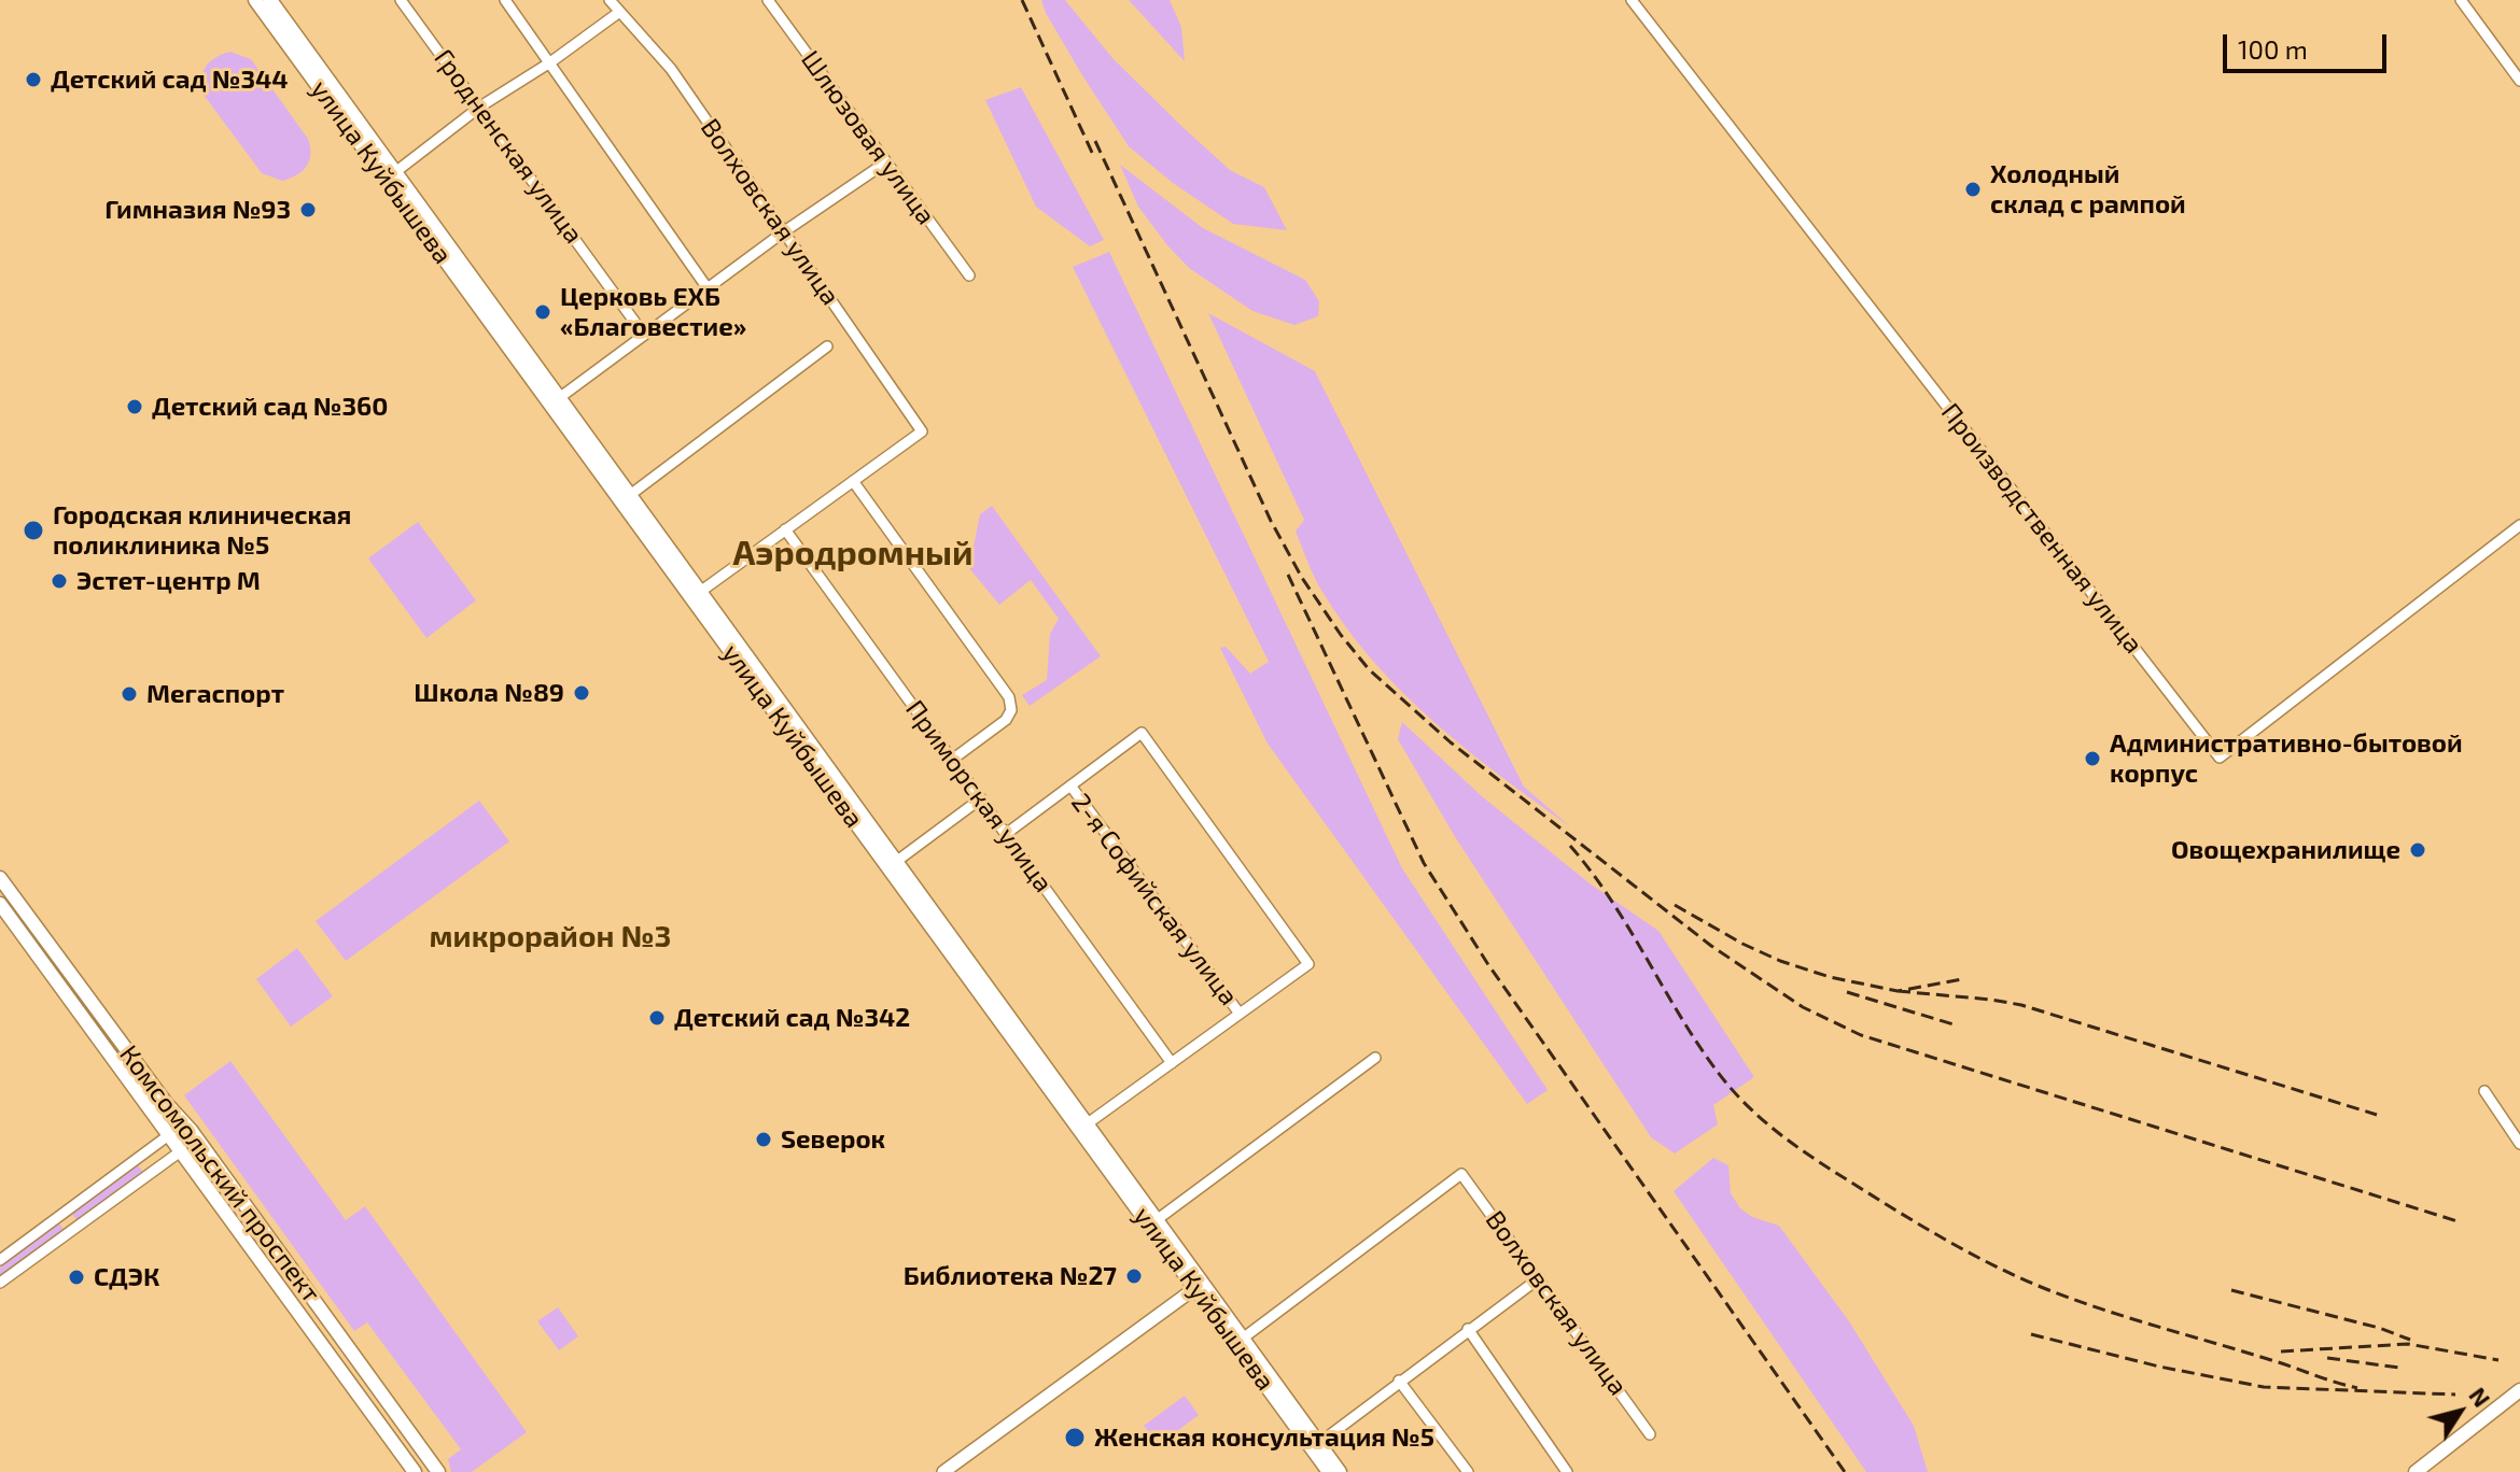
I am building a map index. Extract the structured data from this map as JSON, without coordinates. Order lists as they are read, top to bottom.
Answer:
{
  "streets": {
    "main road": ["улица Куйбышева", "Комсомольский проспект"],
    "street": [
      "Шлюзовая улица",
      "Гродненская улица",
      "Волховская улица",
      "Производственная улица",
      "Приморская улица",
      "2-я Софийская улица"
    ]
  },
  "crossings": [
    ["улица Куйбышева", "Волховская улица"]
  ],
  "districts": ["Аэродромный", "микрорайон №3"],
  "places": [
    "Детский сад №344",
    "Холодный склад с рампой",
    "Гимназия №93",
    "Церковь ЕХБ «Благовестие»",
    "Детский сад №360",
    "Городская клиническая поликлиника №5",
    "Эстет-центр М",
    "Школа №89",
    "Мегаспорт",
    "Административно-бытовой корпус",
    "Овощехранилище",
    "Детский сад №342",
    "Sеверок",
    "Библиотека №27",
    "СДЭК",
    "Женская консультация №5"
  ],
  "scale_bar": "100 m",
  "north": "top right"
}
